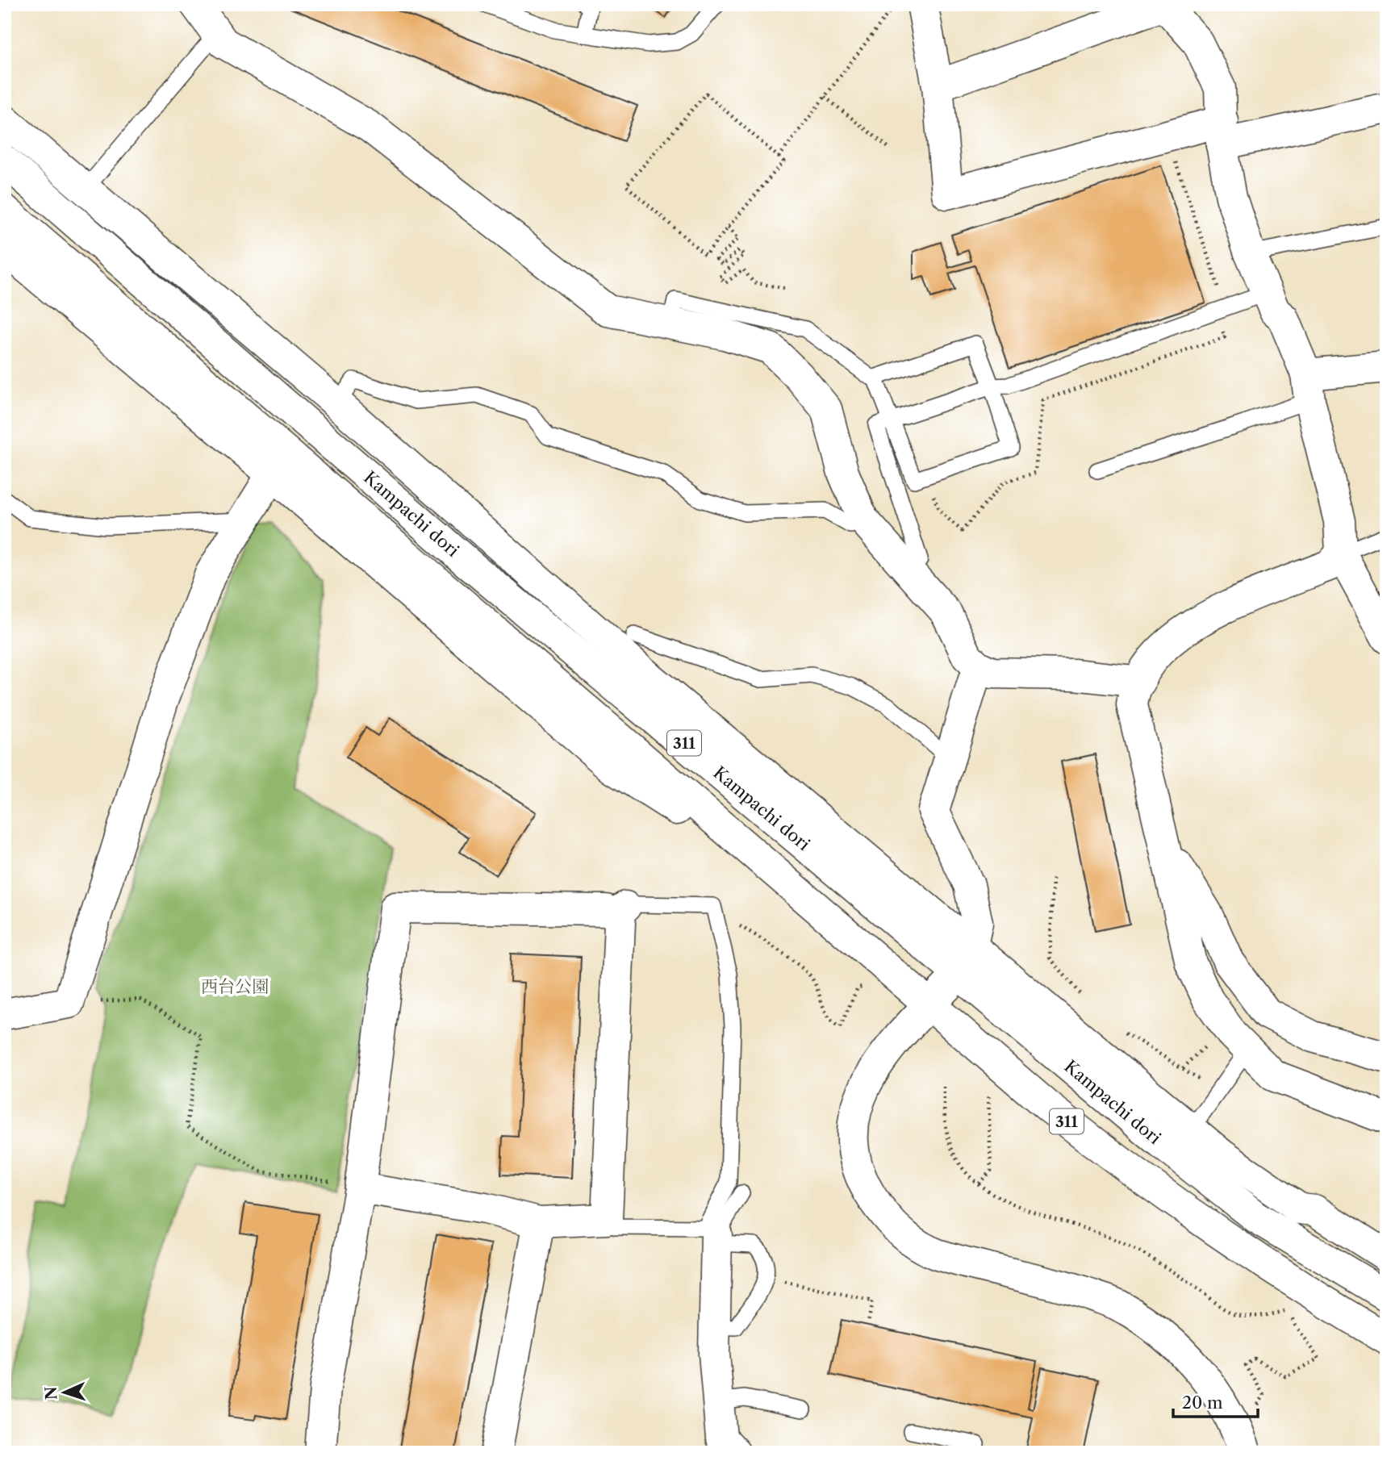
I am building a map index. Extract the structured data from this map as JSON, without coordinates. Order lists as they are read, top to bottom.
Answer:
{
  "streets": {
    "street": ["Kampachi dori", "311"]
  },
  "parks": ["西台公園"],
  "scale_bar": "20 m",
  "north": "left"
}
